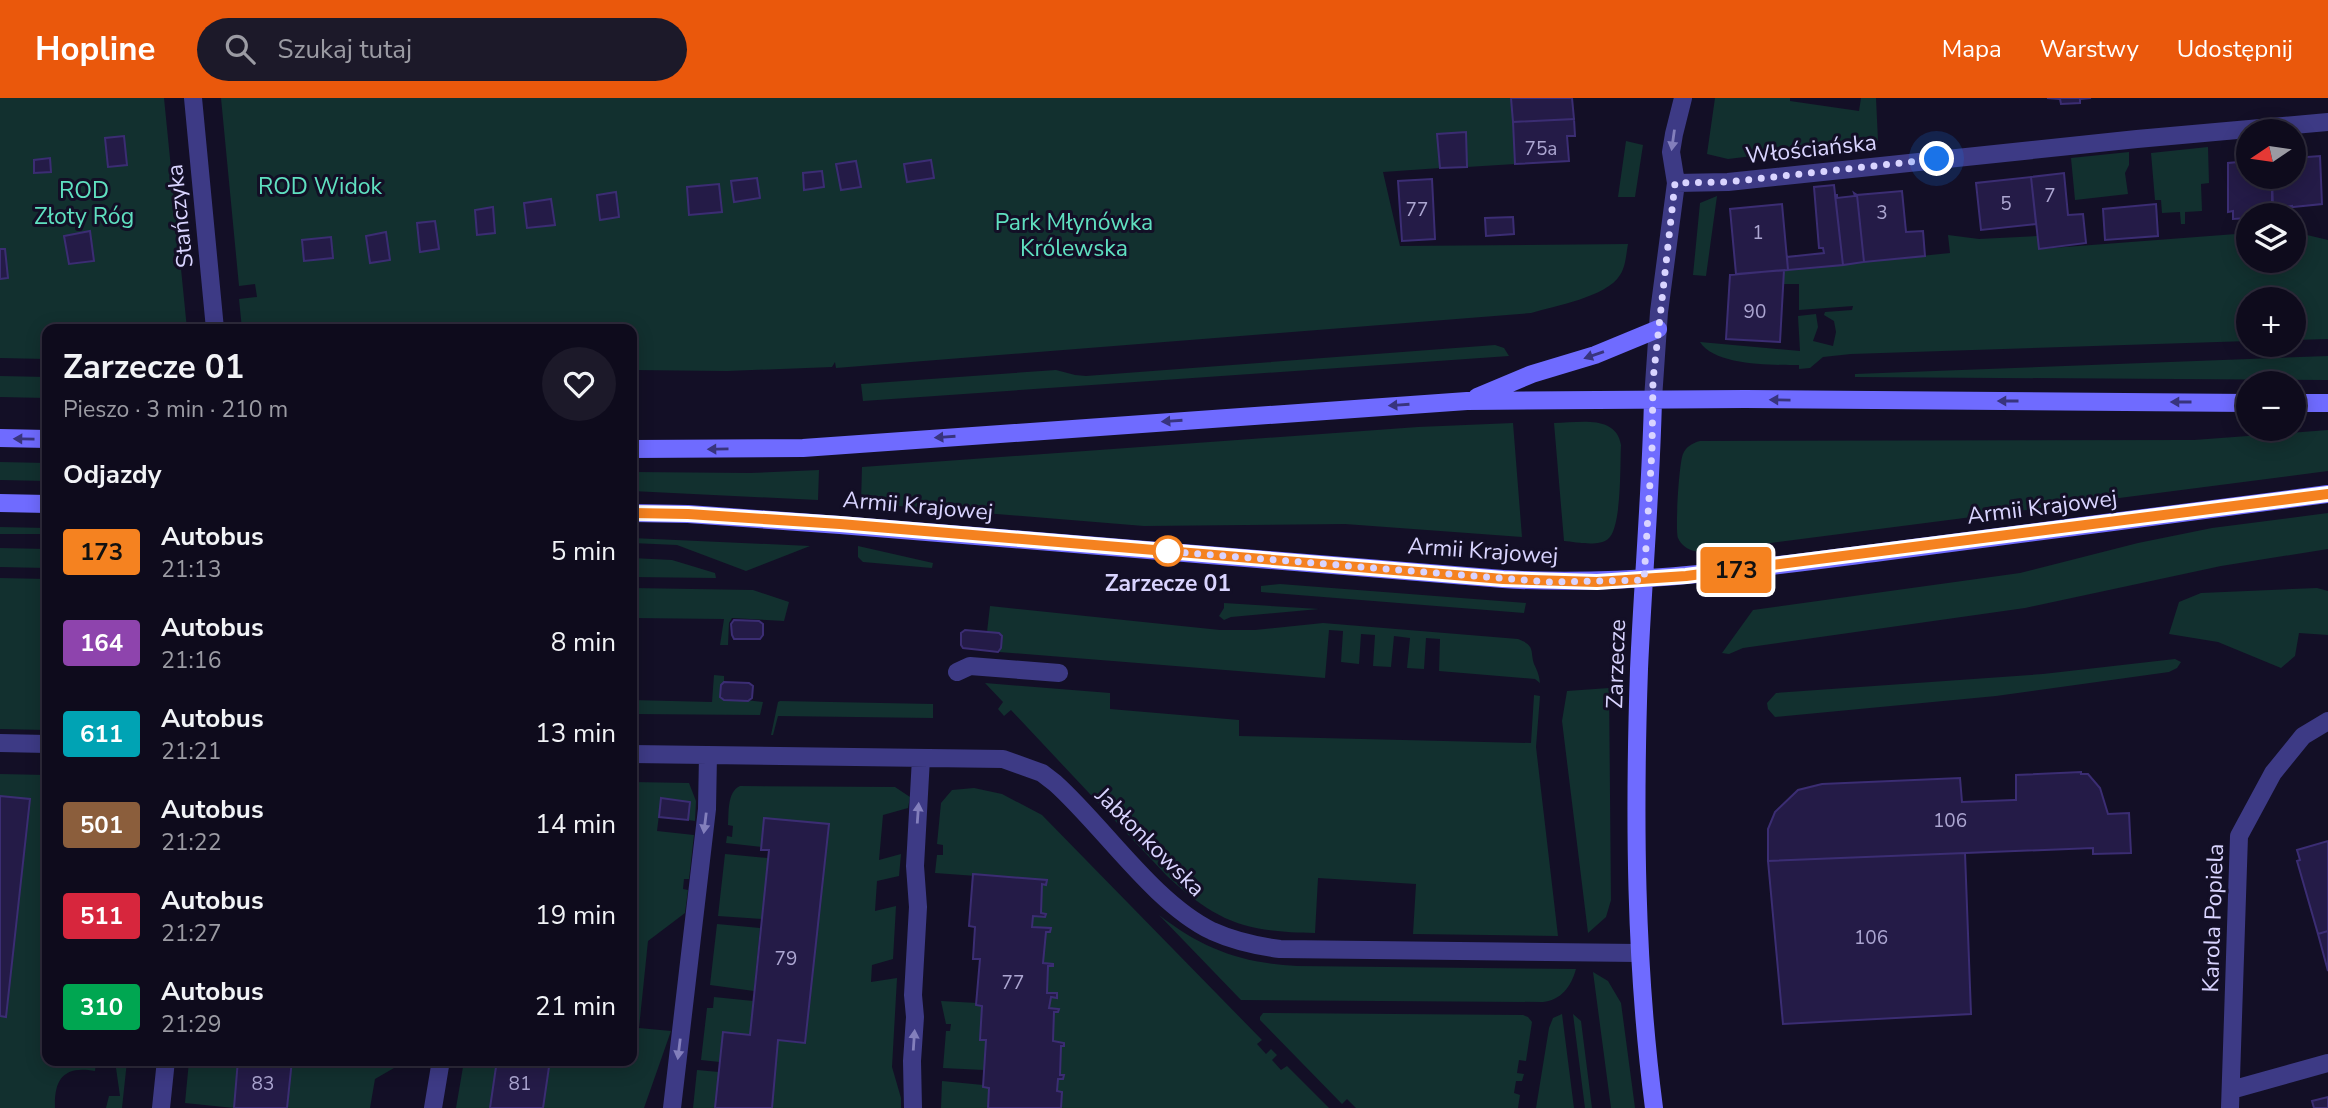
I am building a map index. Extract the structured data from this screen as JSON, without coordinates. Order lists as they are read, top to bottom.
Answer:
{
  "streets": {
    "main road": ["Armii Krajowej", "Zarzecze"],
    "street": [
      "Włościańska",
      "Stańczyka",
      "Jabłonkowska",
      "Karola Popiela"
    ]
  },
  "crossings": [
    ["Włościańska", "Zarzecze"],
    ["Armii Krajowej", "Zarzecze"],
    ["Zarzecze", "Jabłonkowska"]
  ],
  "parks": ["ROD Widok", "ROD Złoty Róg", "Park Młynówka Królewska"],
  "places": ["Zarzecze 01"],
  "lines": ["bus line 173"],
  "house_numbers": [
    "75a",
    "7",
    "5",
    "77",
    "3",
    "1",
    "90",
    "106",
    "106",
    "79",
    "77",
    "83",
    "81"
  ],
  "north": "left",
  "page": {
    "header": "Hopline",
    "search": "Szukaj tutaj",
    "nav": ["Mapa", "Warstwy", "Udostępnij"],
    "on_map": "173",
    "map_buttons": ["+", "−"],
    "heading": [
      ["Zarzecze 01", "Pieszo · 3 min · 210 m"],
      "Odjazdy"
    ],
    "list": [
      {
        "mark": "173",
        "name": "Autobus",
        "note": "21:13",
        "value": "5 min"
      },
      {
        "mark": "164",
        "name": "Autobus",
        "note": "21:16",
        "value": "8 min"
      },
      {
        "mark": "611",
        "name": "Autobus",
        "note": "21:21",
        "value": "13 min"
      },
      {
        "mark": "501",
        "name": "Autobus",
        "note": "21:22",
        "value": "14 min"
      },
      {
        "mark": "511",
        "name": "Autobus",
        "note": "21:27",
        "value": "19 min"
      },
      {
        "mark": "310",
        "name": "Autobus",
        "note": "21:29",
        "value": "21 min"
      }
    ]
  }
}
